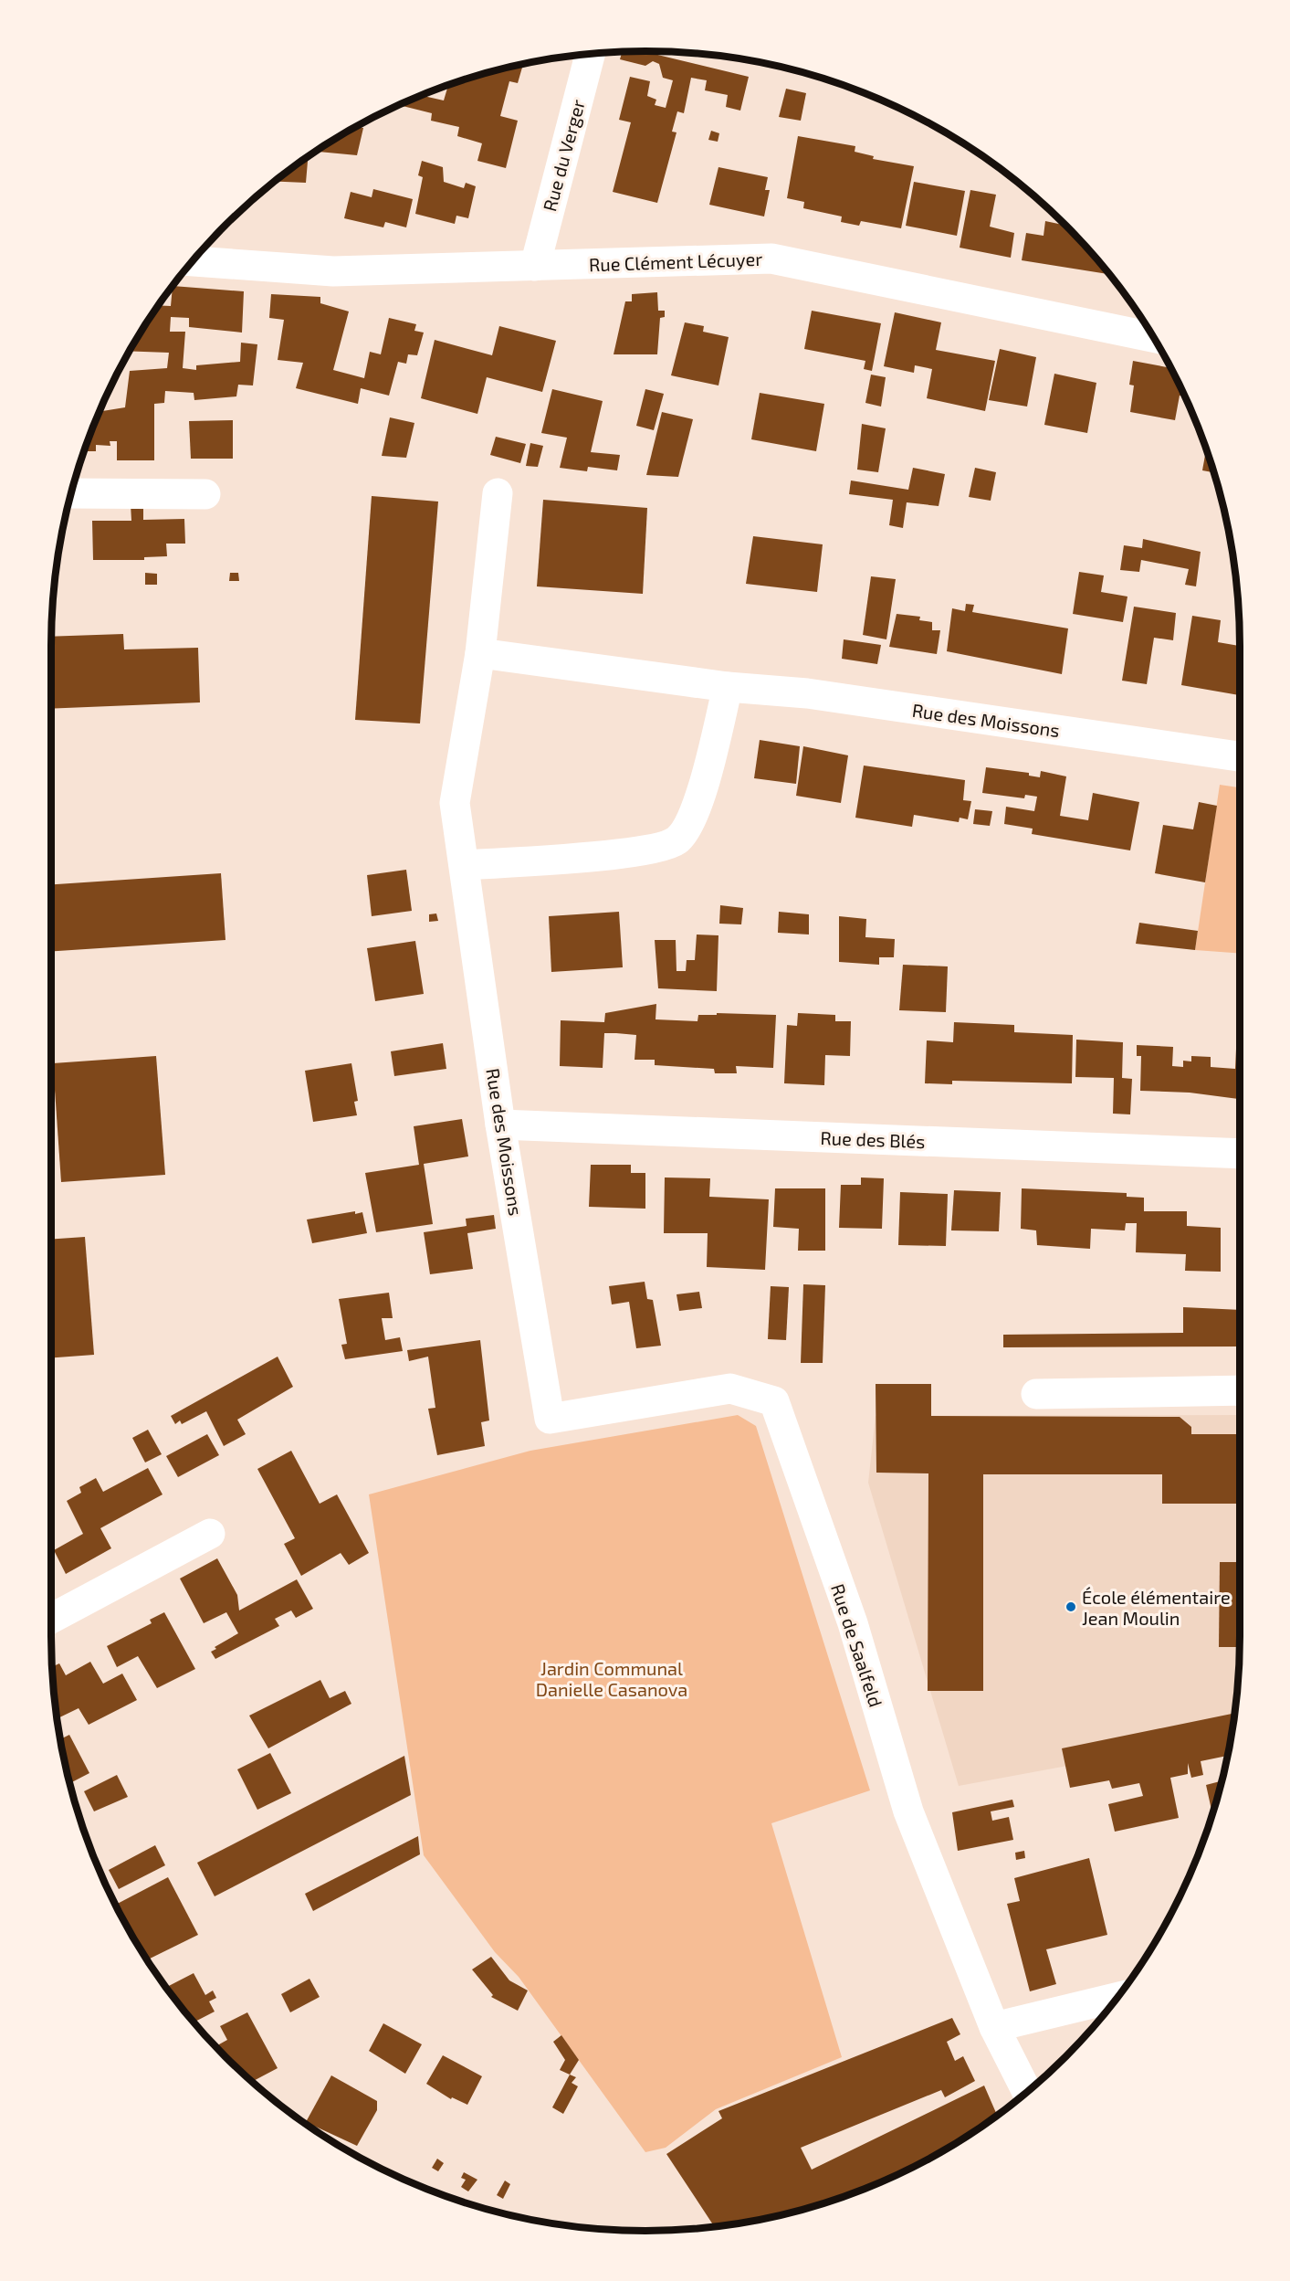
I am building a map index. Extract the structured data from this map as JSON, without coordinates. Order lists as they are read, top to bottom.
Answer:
{
  "streets": {
    "street": [
      "Rue du Verger",
      "Rue Clément Lécuyer",
      "Rue des Moissons",
      "Rue des Blés",
      "Rue de Saalfeld"
    ]
  },
  "crossings": [
    ["Rue du Verger", "Rue Clément Lécuyer"],
    ["Rue des Moissons", "Rue des Blés"],
    ["Rue des Moissons", "Rue de Saalfeld"]
  ],
  "parks": ["Jardin Communal Danielle Casanova"],
  "places": ["École élémentaire Jean Moulin"]
}
